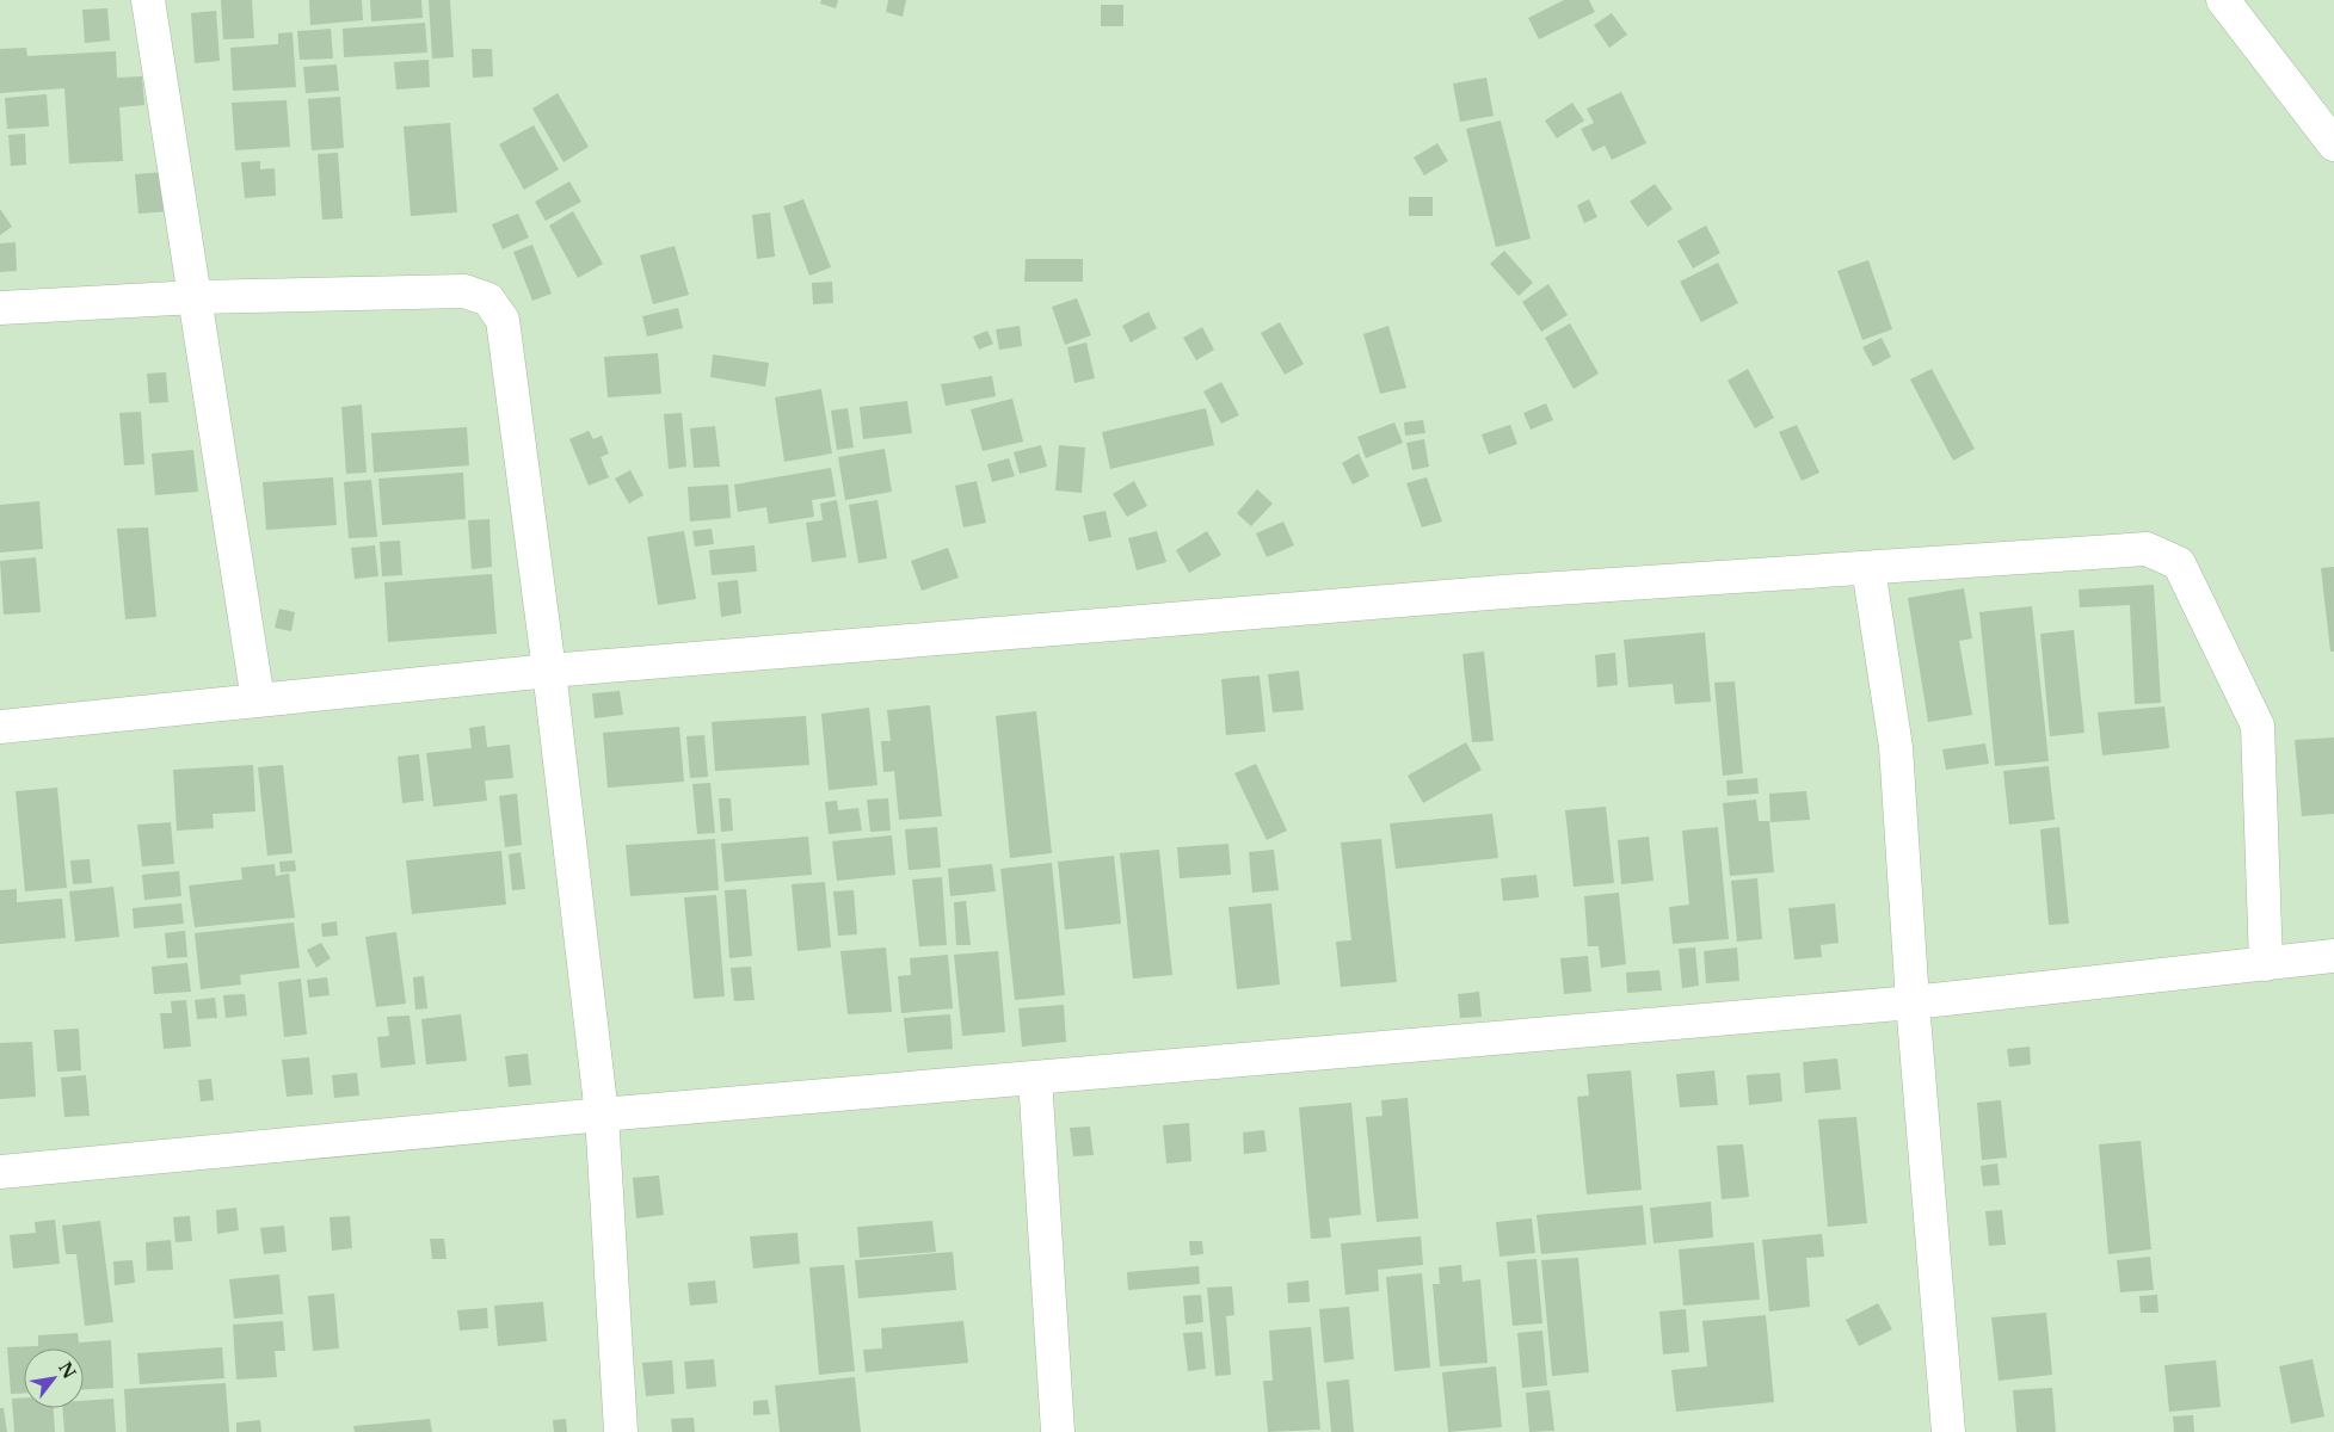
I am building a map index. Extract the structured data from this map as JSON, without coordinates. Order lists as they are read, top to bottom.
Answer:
{
  "north": "top right"
}
